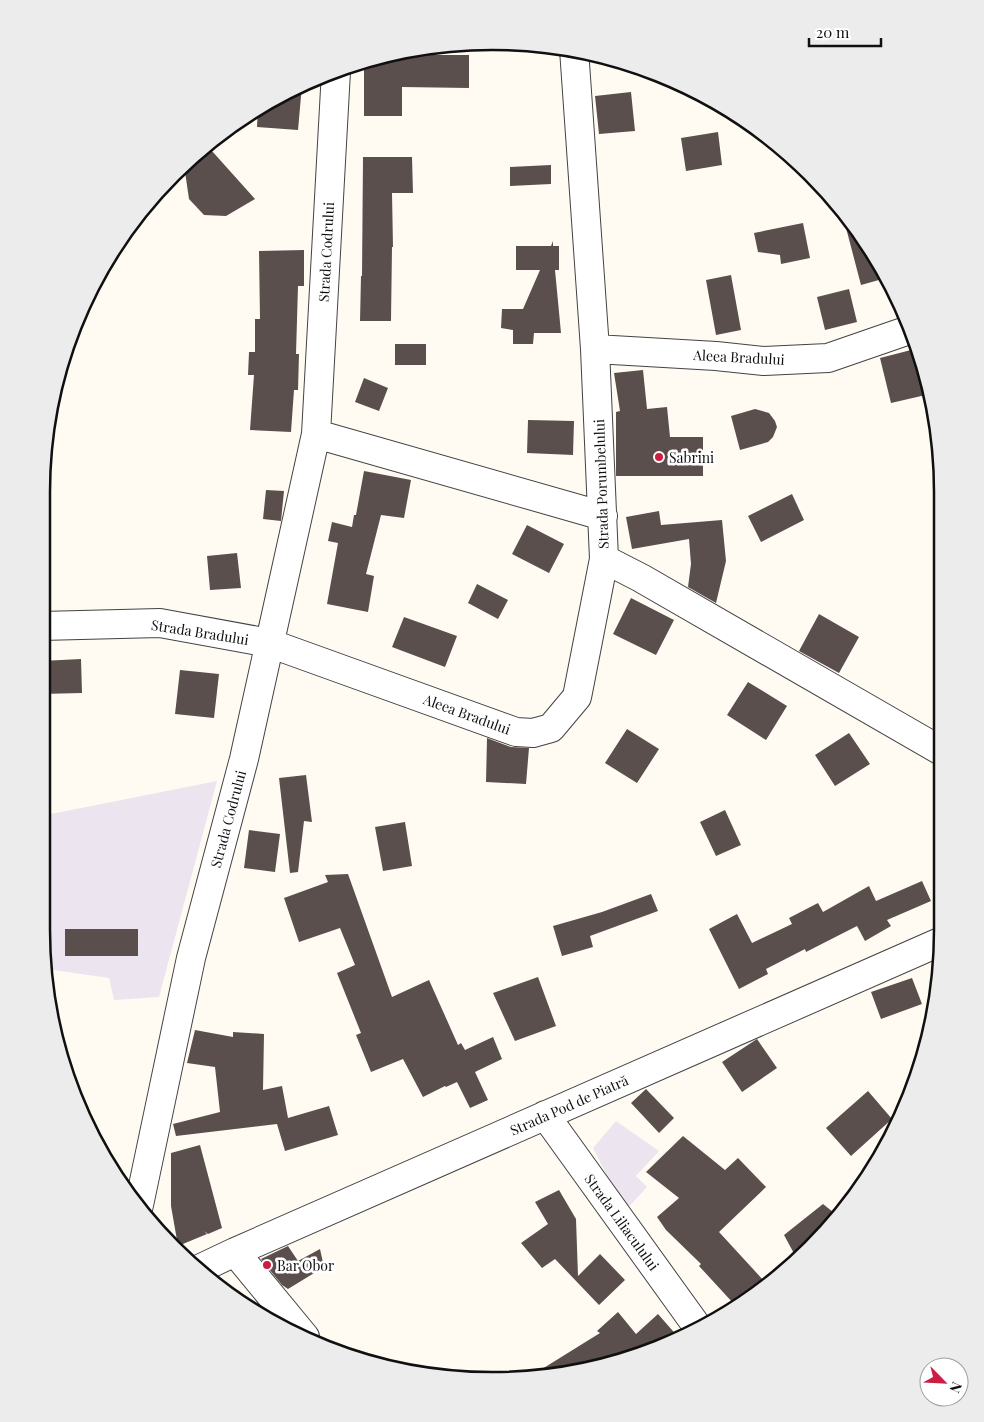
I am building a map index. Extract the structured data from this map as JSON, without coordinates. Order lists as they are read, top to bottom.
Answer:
{
  "streets": {
    "street": [
      "Strada Codrului",
      "Aleea Bradului",
      "Strada Porumbelului",
      "Strada Bradului",
      "Strada Pod de Piatră",
      "Strada Liliaculului"
    ]
  },
  "crossings": [
    ["Strada Codrului", "Aleea Bradului"],
    ["Strada Codrului", "Strada Bradului"],
    ["Aleea Bradului", "Strada Porumbelului"],
    ["Aleea Bradului", "Strada Bradului"],
    ["Strada Pod de Piatră", "Strada Liliaculului"]
  ],
  "places": ["Sabrini", "Bar Obor"],
  "scale_bar": "20 m",
  "north": "bottom right"
}
